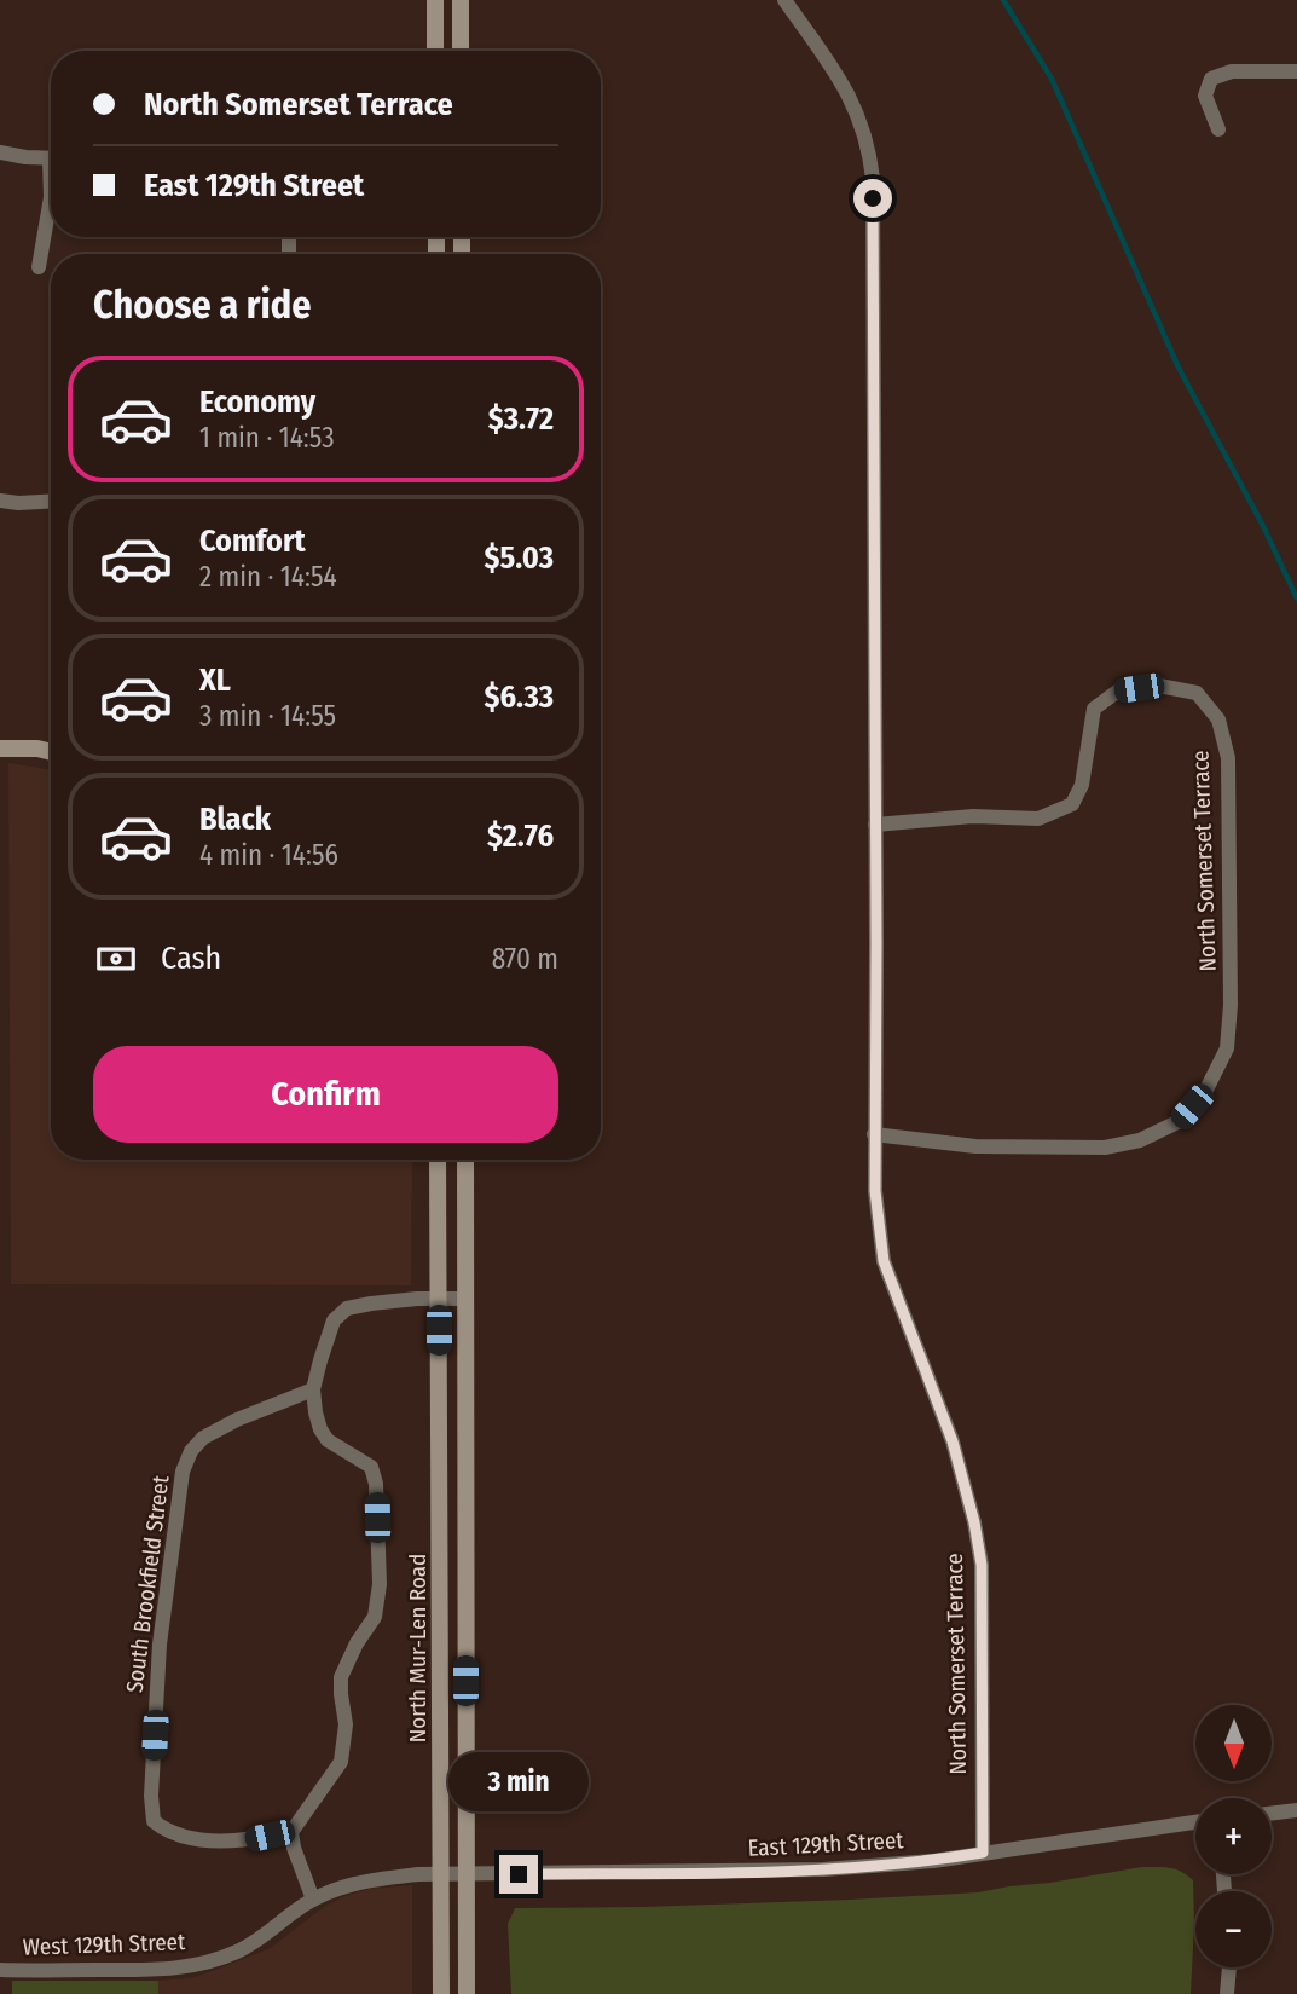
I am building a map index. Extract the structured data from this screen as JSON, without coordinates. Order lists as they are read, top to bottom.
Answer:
{
  "streets": {
    "main road": ["North Mur-Len Road"],
    "street": [
      "North Somerset Terrace",
      "South Brookfield Street",
      "East 129th Street",
      "West 129th Street"
    ]
  },
  "crossings": [
    ["North Somerset Terrace", "East 129th Street"],
    ["North Mur-Len Road", "East 129th Street"],
    ["North Mur-Len Road", "West 129th Street"],
    ["East 129th Street", "West 129th Street"]
  ],
  "north": "bottom",
  "page": {
    "banner": ["North Somerset Terrace", "East 129th Street"],
    "heading": "Choose a ride",
    "list": [
      {
        "name": "Economy",
        "note": "1 min · 14:53",
        "value": "$3.72"
      },
      {
        "name": "Comfort",
        "note": "2 min · 14:54",
        "value": "$5.03"
      },
      {
        "name": "XL",
        "note": "3 min · 14:55",
        "value": "$6.33"
      },
      {
        "name": "Black",
        "note": "4 min · 14:56",
        "value": "$2.76"
      }
    ],
    "pay": ["Cash", "870 m"],
    "buttons": "Confirm",
    "map_buttons": ["+", "−"],
    "bubble": "3 min"
  }
}
